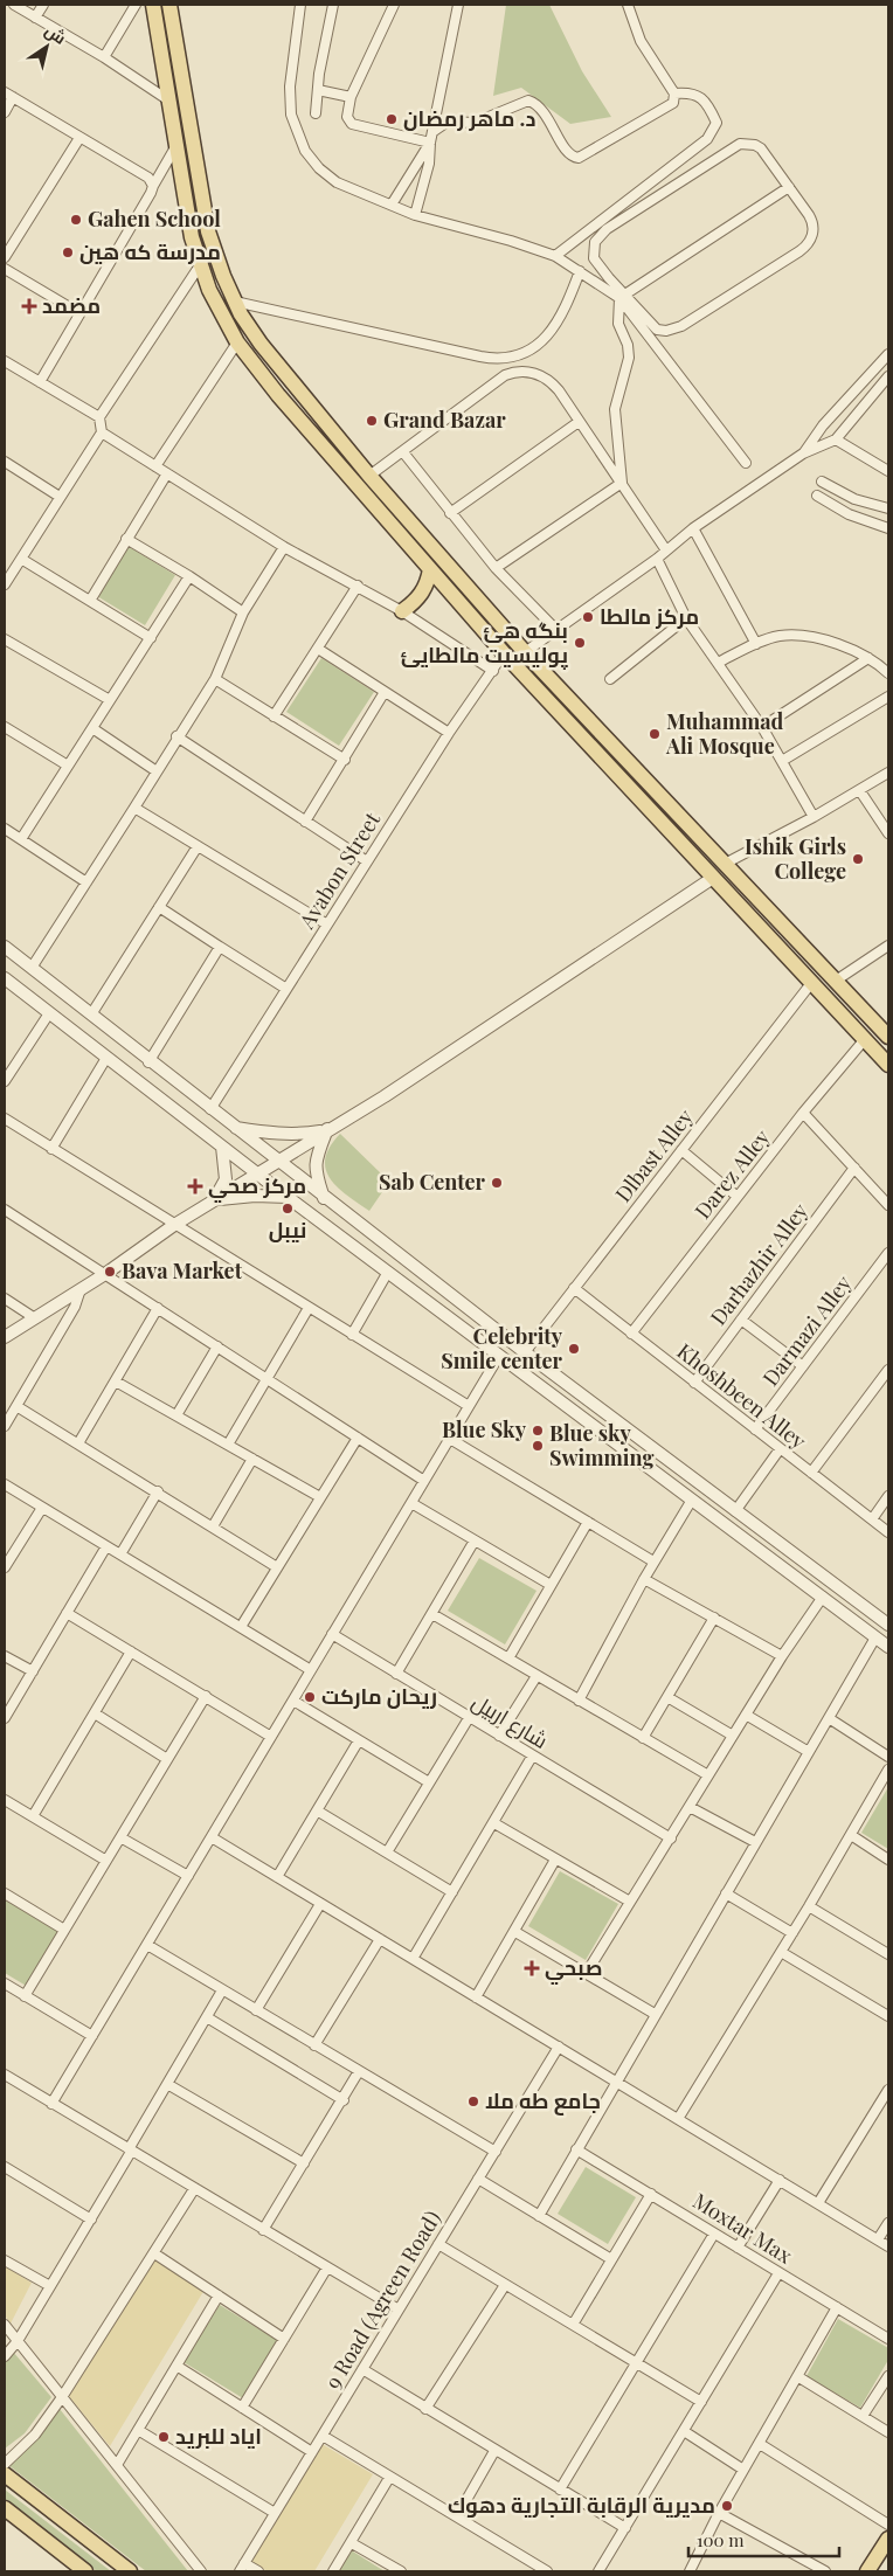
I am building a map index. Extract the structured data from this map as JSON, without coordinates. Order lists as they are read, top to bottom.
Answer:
{
  "streets": {
    "street": [
      "Avabon Street",
      "Dlbast Alley",
      "Darez Alley",
      "Darhazhir Alley",
      "Darmazi Alley",
      "Khoshbeen Alley",
      "شارع اربيل",
      "Moxtar Max",
      "9 Road (Agreen Road)"
    ]
  },
  "crossings": [
    ["Dlbast Alley", "Khoshbeen Alley"],
    ["Darez Alley", "Khoshbeen Alley"],
    ["Darhazhir Alley", "Khoshbeen Alley"],
    ["Darmazi Alley", "Khoshbeen Alley"]
  ],
  "places": {
    "other": [
      "د. ماهر رمضان",
      "Gahen School",
      "مدرسة كه هين",
      "Grand Bazar",
      "مركز مالطا",
      "بنگه هئ پوليسيت مالطايئ",
      "Muhammad Ali Mosque",
      "Ishik Girls College",
      "Sab Center",
      "نيبل",
      "Bava Market",
      "Celebrity Smile center",
      "Blue Sky",
      "Blue sky Swimming",
      "ريحان ماركت",
      "جامع طه ملا",
      "اياد للبريد",
      "مديرية الرقابة التجارية دهوك"
    ],
    "health": ["مضمد", "مركز صحي", "صبحي"]
  },
  "scale_bar": "100 m",
  "north": "top right"
}
